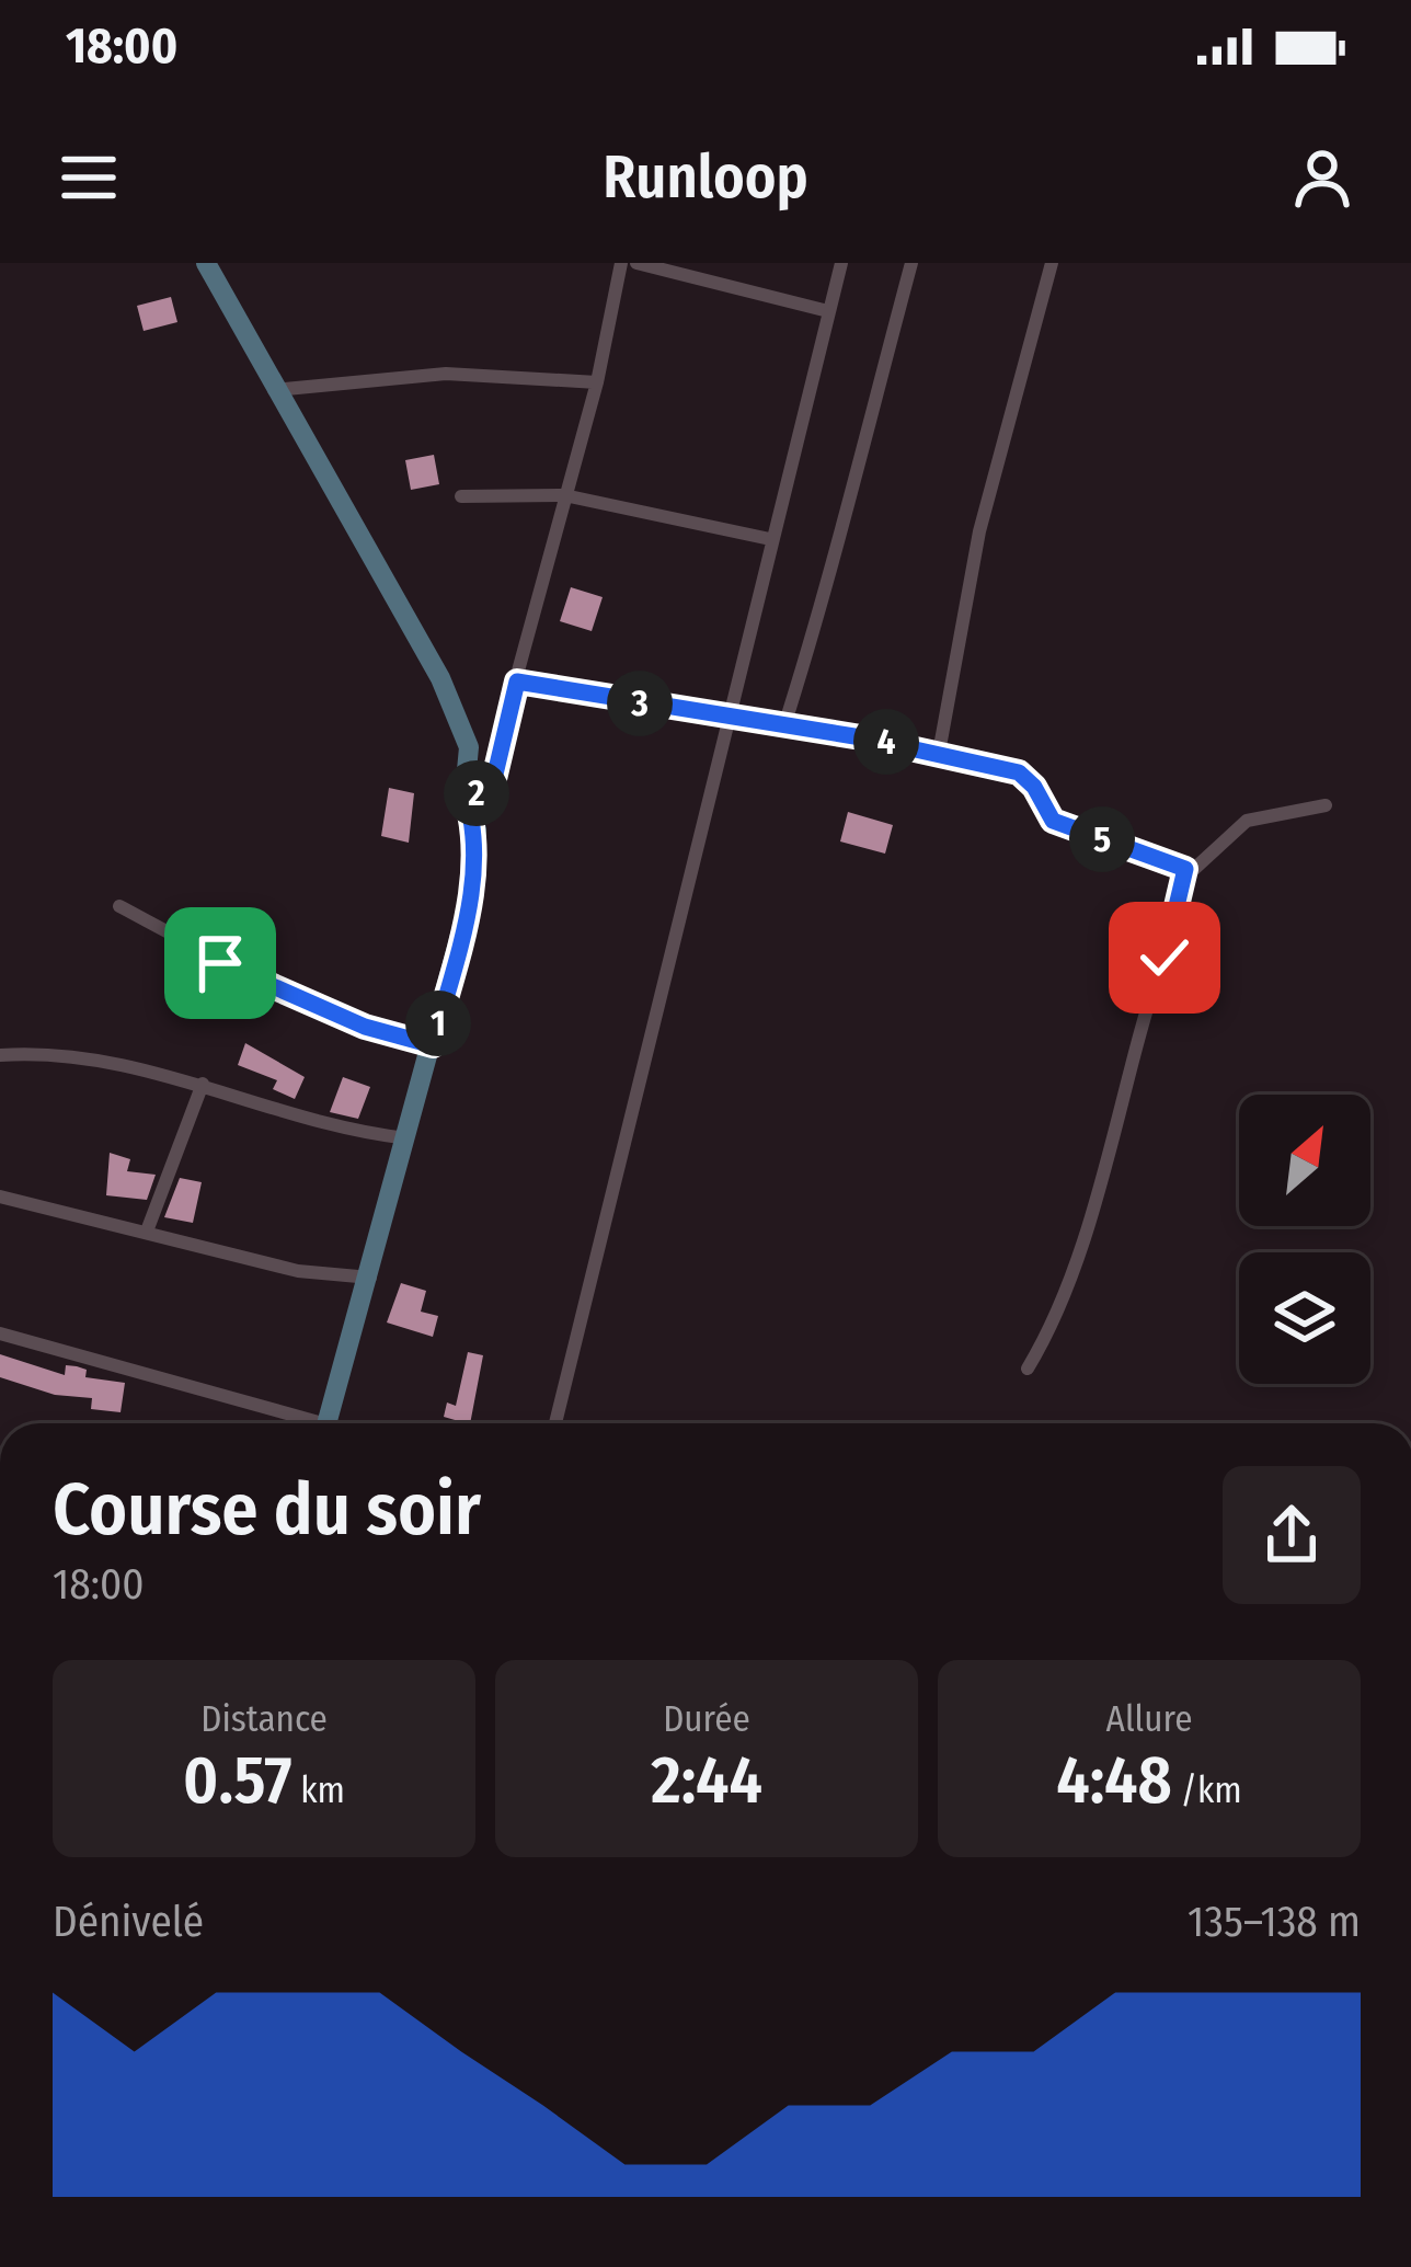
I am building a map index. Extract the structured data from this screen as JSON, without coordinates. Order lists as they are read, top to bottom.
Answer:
{
  "north": "top right",
  "page": {
    "status": "18:00",
    "header": "Runloop",
    "pins": [
      "3",
      "4",
      "2",
      "5",
      "1"
    ],
    "heading": ["Course du soir", "18:00"],
    "stats": [
      ["Distance", "0.57 km"],
      ["Durée", "2:44"],
      ["Allure", "4:48 /km"]
    ],
    "chart": ["Dénivelé", "135–138 m"]
  }
}
